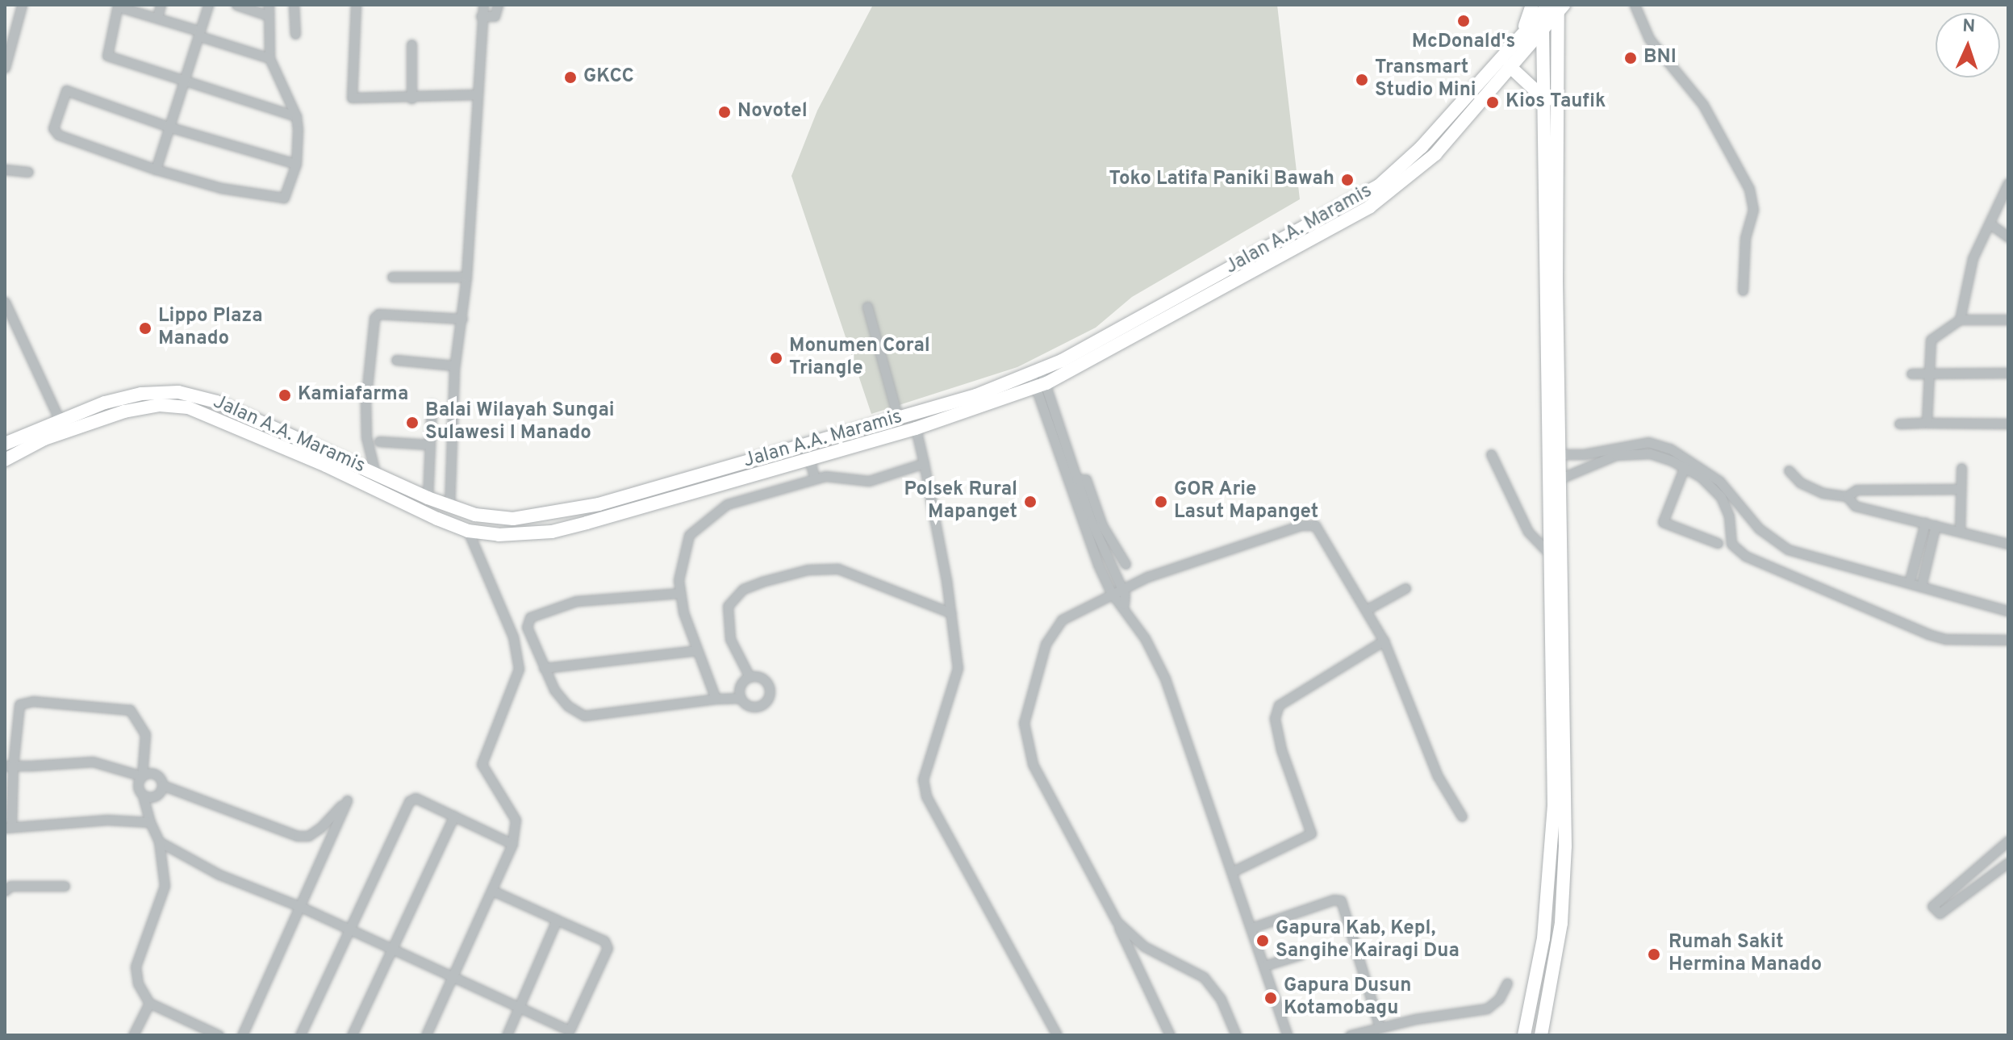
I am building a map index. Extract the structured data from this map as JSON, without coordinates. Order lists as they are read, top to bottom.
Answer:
{
  "streets": {
    "highway": ["Jalan A.A. Maramis"]
  },
  "places": [
    "McDonald's",
    "BNI",
    "GKCC",
    "Transmart Studio Mini",
    "Kios Taufik",
    "Novotel",
    "Toko Latifa Paniki Bawah",
    "Lippo Plaza Manado",
    "Monumen Coral Triangle",
    "Kamiafarma",
    "Balai Wilayah Sungai Sulawesi I Manado",
    "Polsek Rural Mapanget",
    "GOR Arie Lasut Mapanget",
    "Gapura Kab, Kepl, Sangihe Kairagi Dua",
    "Rumah Sakit Hermina Manado",
    "Gapura Dusun Kotamobagu"
  ],
  "north": "top"
}
